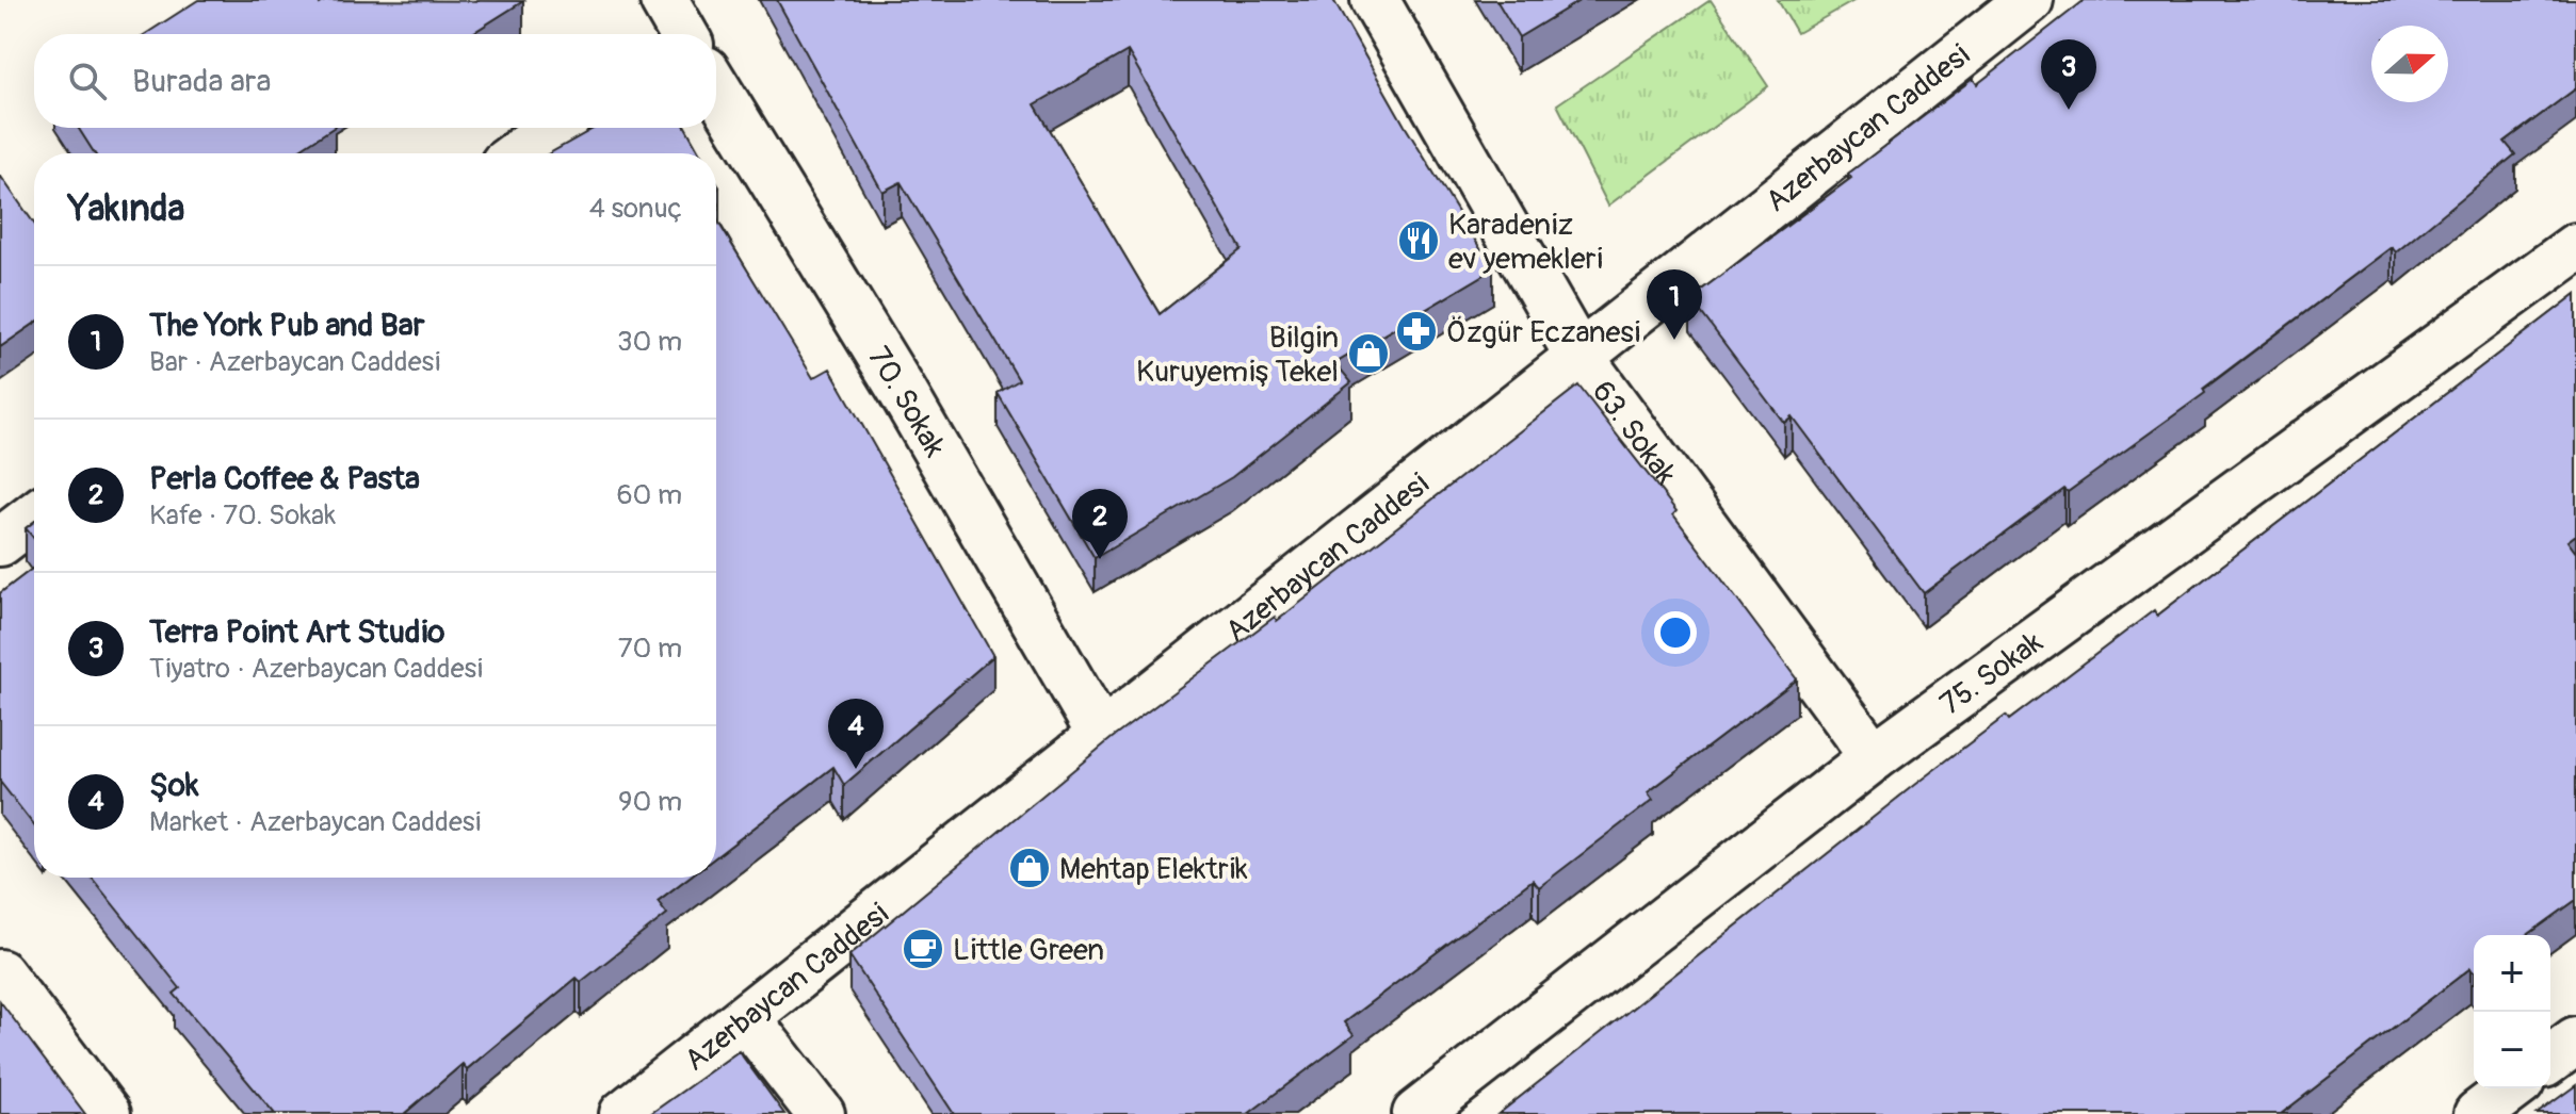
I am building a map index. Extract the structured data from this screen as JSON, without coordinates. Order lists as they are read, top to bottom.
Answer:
{
  "streets": {
    "street": [
      "Azerbaycan Caddesi",
      "70. Sokak",
      "63. Sokak",
      "75. Sokak"
    ]
  },
  "crossings": [
    ["Azerbaycan Caddesi", "70. Sokak"],
    ["Azerbaycan Caddesi", "63. Sokak"],
    ["63. Sokak", "75. Sokak"]
  ],
  "places": {
    "restaurant": ["Karadeniz ev yemekleri"],
    "pharmacy": ["Özgür Eczanesi"],
    "shop": ["Bilgin Kuruyemiş Tekel", "Mehtap Elektrik"],
    "cafe": ["Little Green"]
  },
  "north": "right",
  "page": {
    "search": "Burada ara",
    "pins": [
      "3",
      "1",
      "2",
      "4"
    ],
    "heading": ["Yakında", "4 sonuç"],
    "list": [
      {
        "mark": "1",
        "name": "The York Pub and Bar",
        "note": "Bar · Azerbaycan Caddesi",
        "value": "30 m"
      },
      {
        "mark": "2",
        "name": "Perla Coffee & Pasta",
        "note": "Kafe · 70. Sokak",
        "value": "60 m"
      },
      {
        "mark": "3",
        "name": "Terra Point Art Studio",
        "note": "Tiyatro · Azerbaycan Caddesi",
        "value": "70 m"
      },
      {
        "mark": "4",
        "name": "Şok",
        "note": "Market · Azerbaycan Caddesi",
        "value": "90 m"
      }
    ],
    "map_buttons": ["+", "−"]
  }
}
